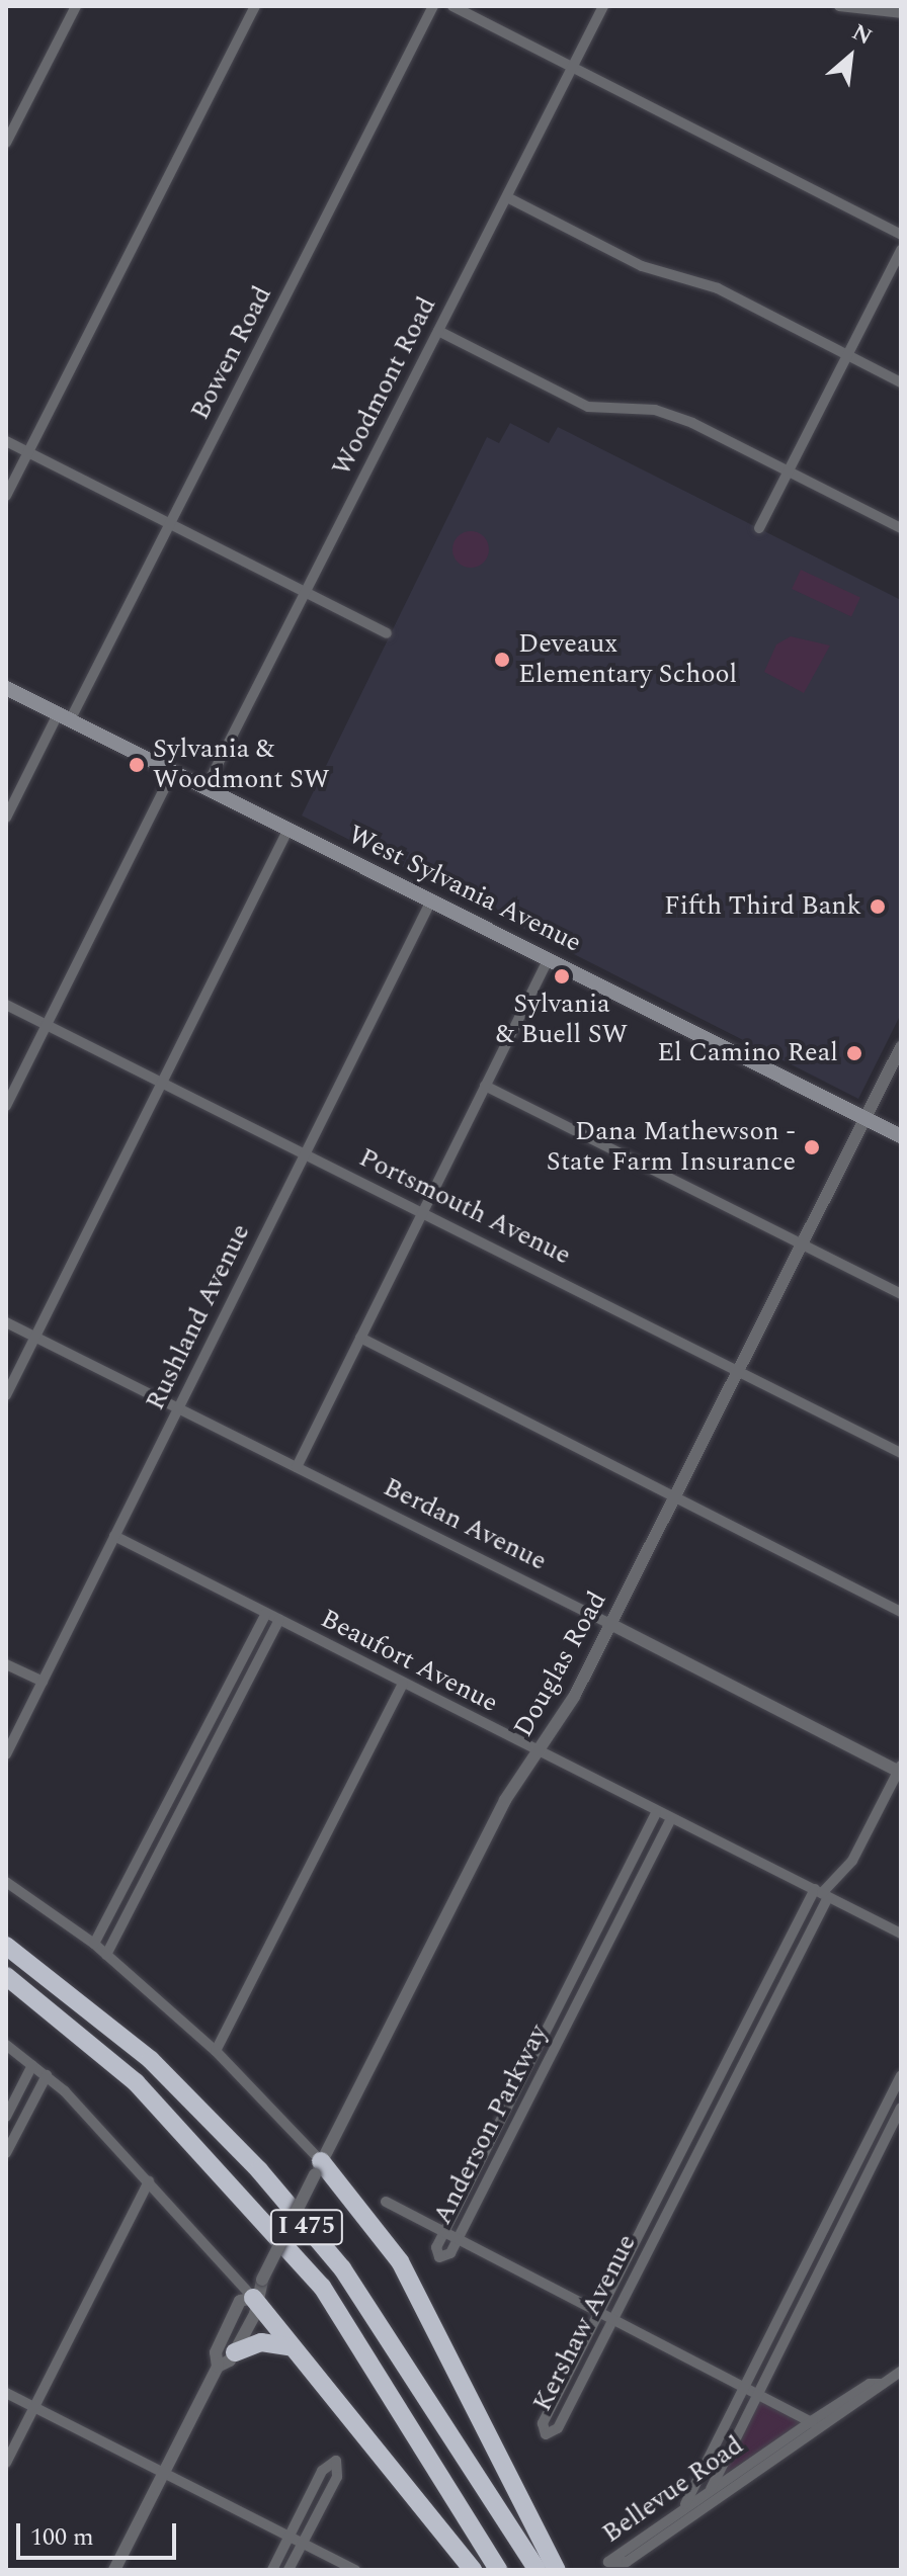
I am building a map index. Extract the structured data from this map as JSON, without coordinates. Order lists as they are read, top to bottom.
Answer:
{
  "streets": {
    "highway": ["I 475"],
    "main road": ["West Sylvania Avenue"],
    "street": [
      "Bowen Road",
      "Woodmont Road",
      "Portsmouth Avenue",
      "Rushland Avenue",
      "Berdan Avenue",
      "Beaufort Avenue",
      "Douglas Road",
      "Anderson Parkway",
      "Kershaw Avenue",
      "Bellevue Road"
    ]
  },
  "crossings": [
    ["Bowen Road", "West Sylvania Avenue"],
    ["Woodmont Road", "West Sylvania Avenue"],
    ["West Sylvania Avenue", "Rushland Avenue"],
    ["West Sylvania Avenue", "Douglas Road"],
    ["Portsmouth Avenue", "Rushland Avenue"],
    ["Portsmouth Avenue", "Douglas Road"],
    ["Rushland Avenue", "Berdan Avenue"],
    ["Rushland Avenue", "Beaufort Avenue"],
    ["Berdan Avenue", "Douglas Road"],
    ["Berdan Avenue", "Kershaw Avenue"],
    ["Beaufort Avenue", "Douglas Road"],
    ["Beaufort Avenue", "Anderson Parkway"],
    ["Beaufort Avenue", "Kershaw Avenue"]
  ],
  "places": [
    "Deveaux Elementary School",
    "Sylvania & Woodmont SW",
    "Fifth Third Bank",
    "Sylvania & Buell SW",
    "El Camino Real",
    "Dana Mathewson - State Farm Insurance"
  ],
  "scale_bar": "100 m",
  "north": "top right"
}
